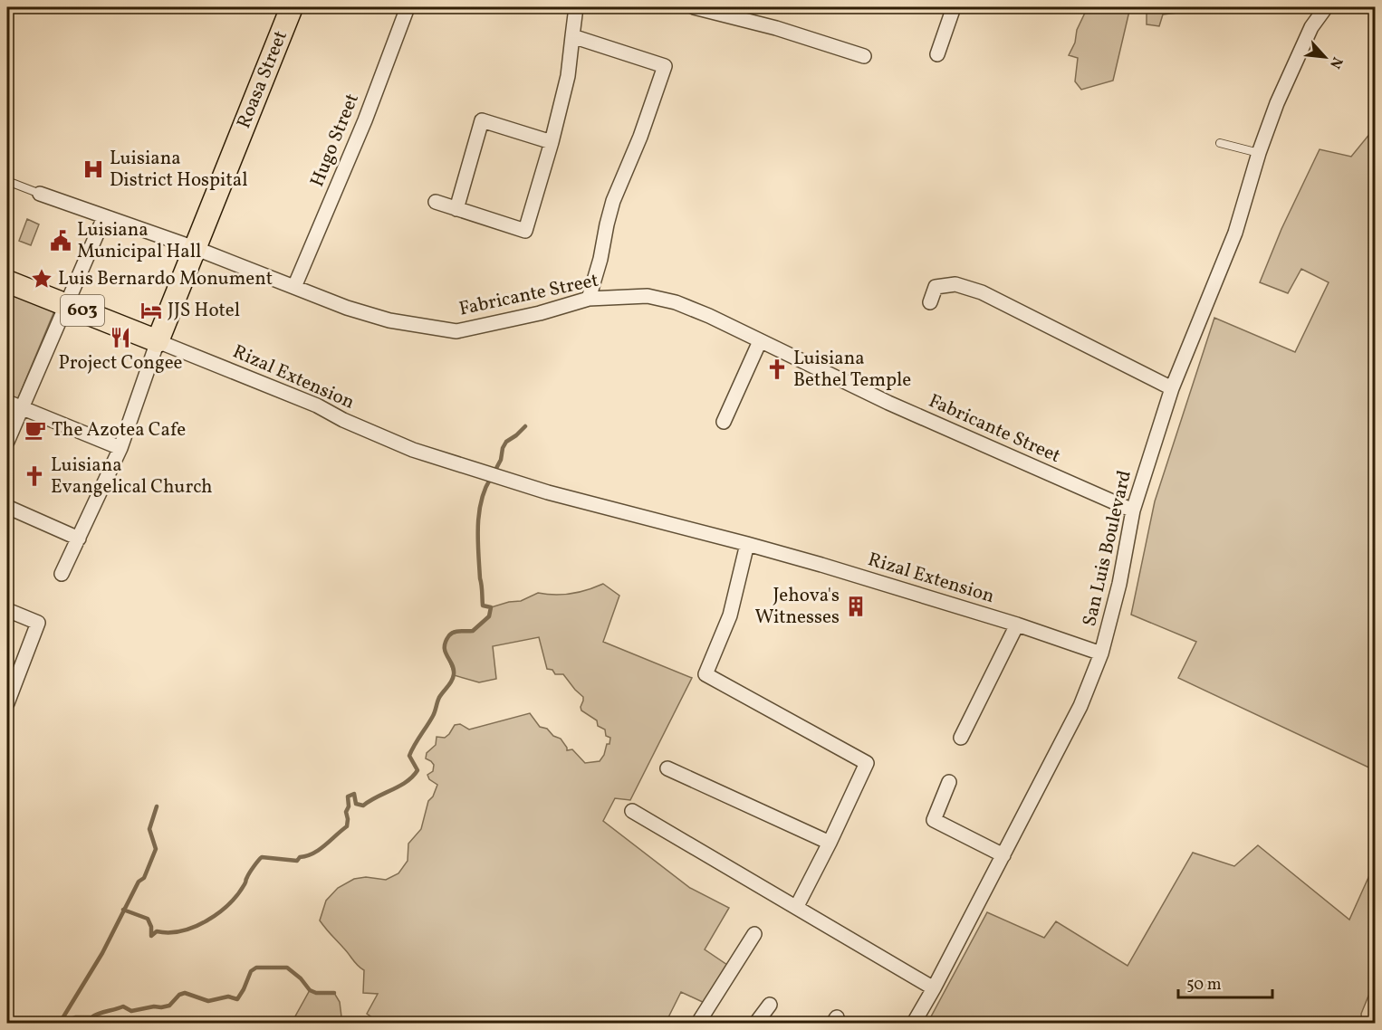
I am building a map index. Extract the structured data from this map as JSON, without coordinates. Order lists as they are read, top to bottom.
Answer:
{
  "streets": {
    "main road": ["Roasa Street", "603"],
    "street": [
      "Hugo Street",
      "Fabricante Street",
      "Rizal Extension",
      "San Luis Boulevard"
    ]
  },
  "crossings": [
    ["Roasa Street", "Fabricante Street"],
    ["Roasa Street", "603"],
    ["Roasa Street", "Rizal Extension"],
    ["Hugo Street", "Fabricante Street"],
    ["Fabricante Street", "San Luis Boulevard"],
    ["603", "Rizal Extension"],
    ["Rizal Extension", "San Luis Boulevard"]
  ],
  "places": {
    "hospital": ["Luisiana District Hospital"],
    "public building": ["Luisiana Municipal Hall"],
    "place": ["Luis Bernardo Monument"],
    "hotel": ["JJS Hotel"],
    "restaurant": ["Project Congee"],
    "church": ["Luisiana Bethel Temple", "Luisiana Evangelical Church"],
    "cafe": ["The Azotea Cafe"],
    "building": ["Jehova's Witnesses"]
  },
  "scale_bar": "50 m",
  "north": "bottom right"
}
